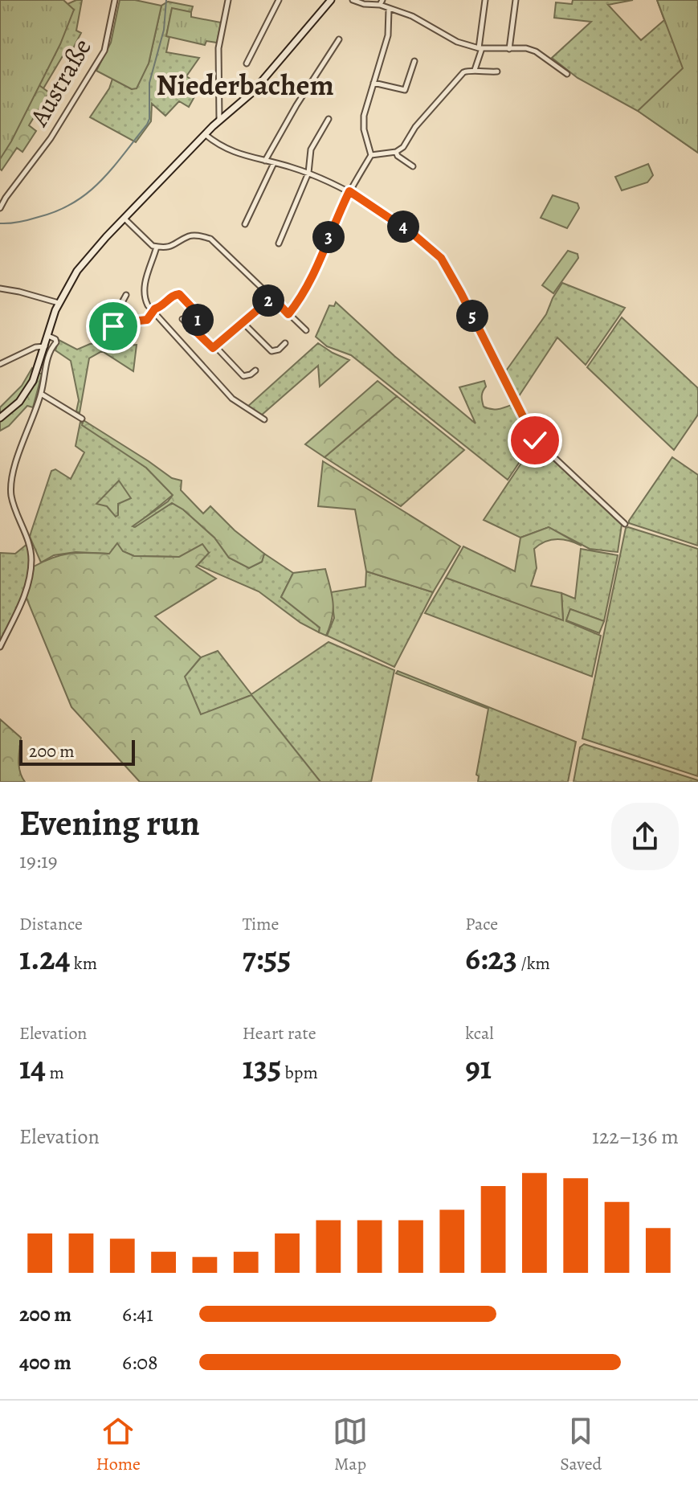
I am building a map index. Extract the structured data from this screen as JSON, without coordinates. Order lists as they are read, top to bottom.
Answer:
{
  "streets": {
    "street": ["Austraße"]
  },
  "districts": ["Niederbachem"],
  "scale_bar": "200 m",
  "page": {
    "pins": [
      "4",
      "3",
      "2",
      "5",
      "1"
    ],
    "scale": "200 m",
    "heading": ["Evening run", "19:19"],
    "stats": [
      ["Distance", "1.24 km"],
      ["Time", "7:55"],
      ["Pace", "6:23 /km"],
      ["Elevation", "14 m"],
      ["Heart rate", "135 bpm"],
      ["kcal", "91"]
    ],
    "chart": ["Elevation", "122–136 m"],
    "list": [
      {
        "name": "200 m",
        "note": "6:41"
      },
      {
        "name": "400 m",
        "note": "6:08"
      }
    ],
    "tabs": ["Home", "Map", "Saved"]
  }
}
